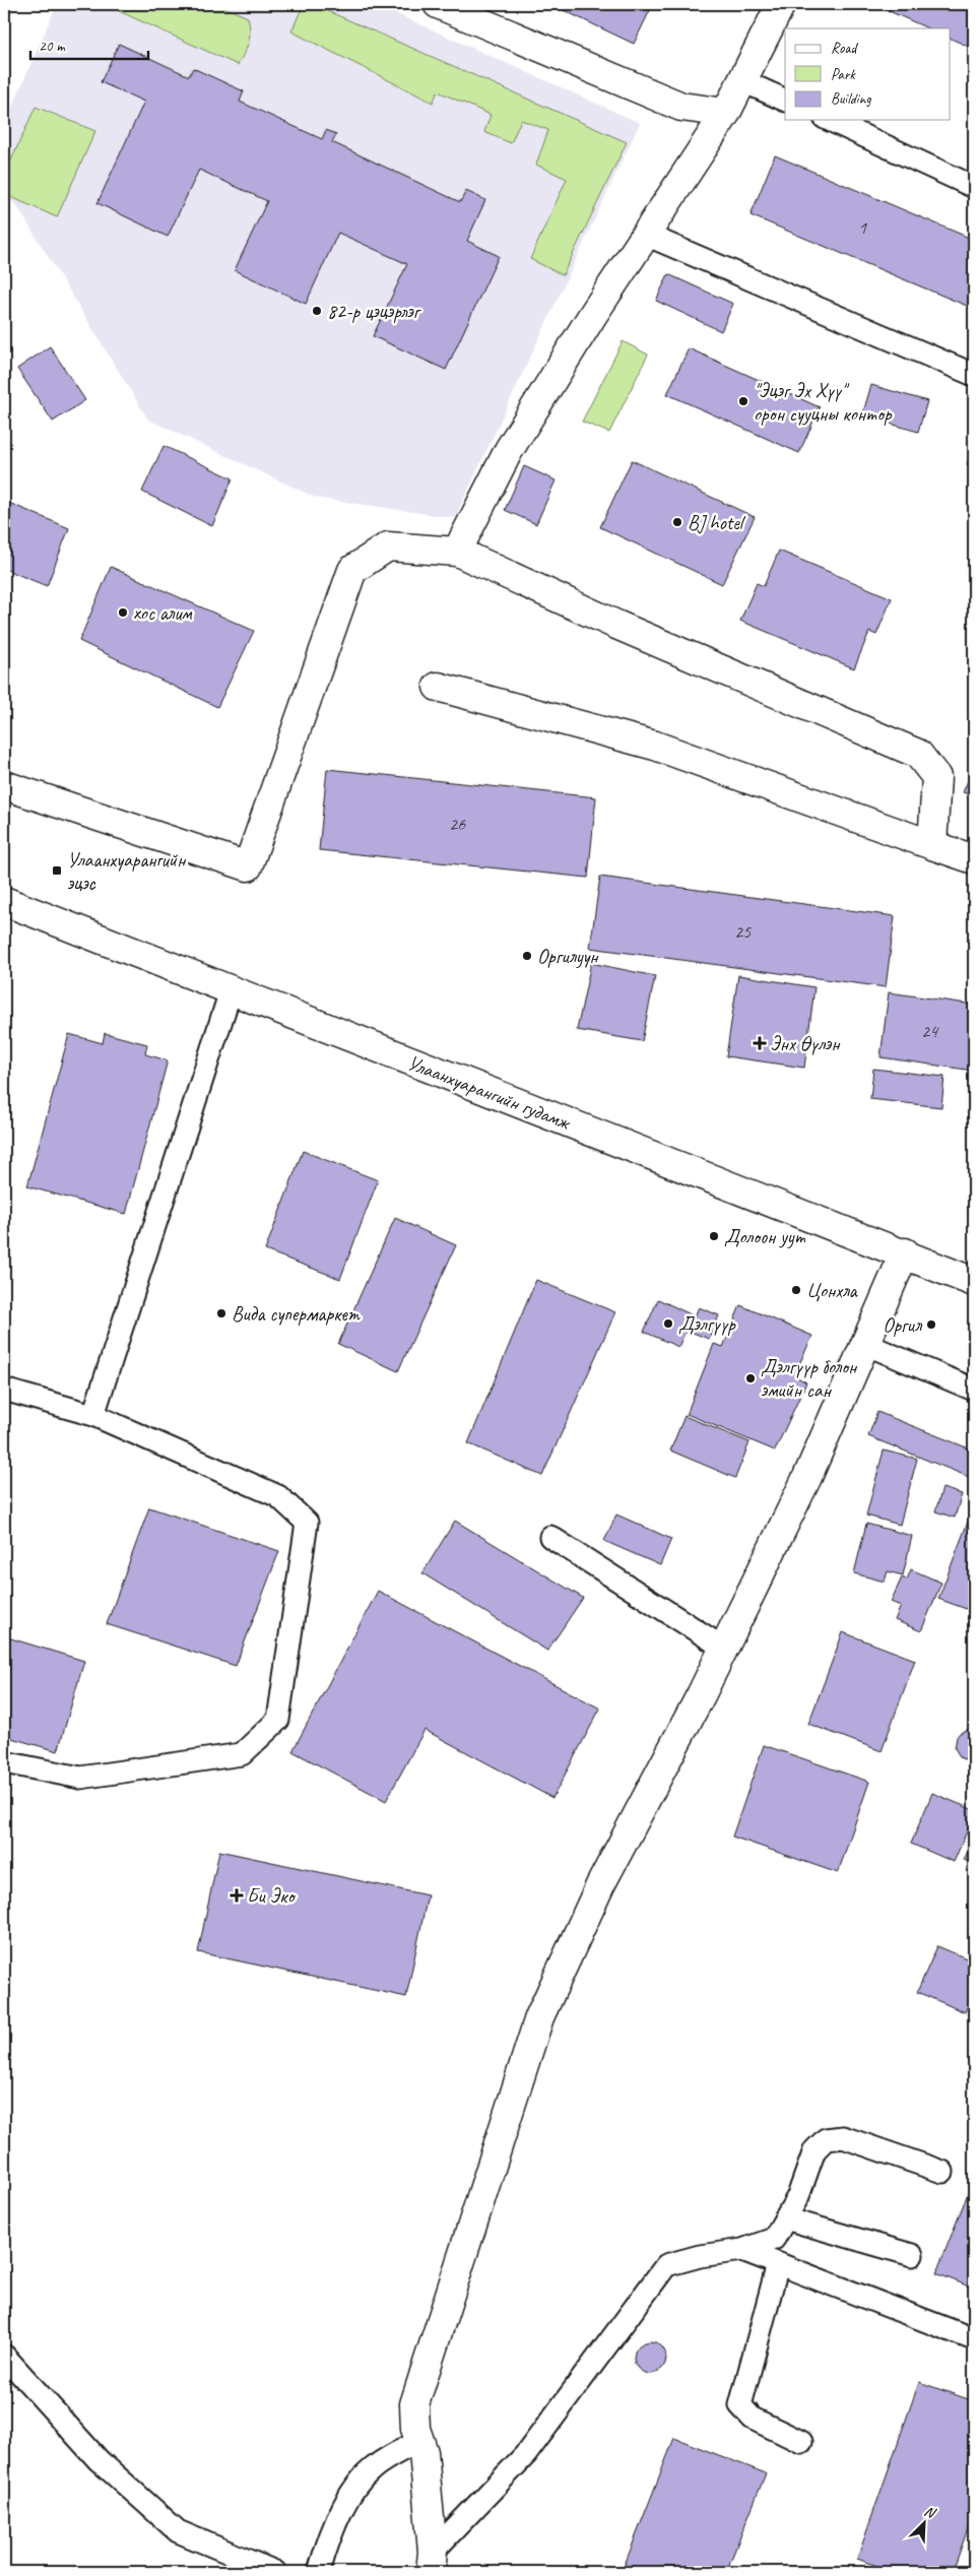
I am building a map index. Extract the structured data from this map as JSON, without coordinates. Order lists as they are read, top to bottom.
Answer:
{
  "streets": {
    "street": ["Улаанхуарангийн гудамж"]
  },
  "places": {
    "other": [
      "82-р цэцэрлэг",
      "\"Эцэг Эх Хүү\" орон сууцны контор",
      "BJ hotel",
      "хос алим",
      "Оргилуун",
      "Долоон уут",
      "Цонхла",
      "Вида супермаркет",
      "Дэлгүүр",
      "Оргил",
      "Дэлгүүр болон эмийн сан"
    ],
    "transit": ["Улаанхуарангийн эцэс"],
    "health": ["Энх Өүлэн", "Би Эко"]
  },
  "house_numbers": [
    "1",
    "26",
    "25",
    "24"
  ],
  "legend": ["Road", "Park", "Building"],
  "scale_bar": "20 m",
  "north": "top right"
}
